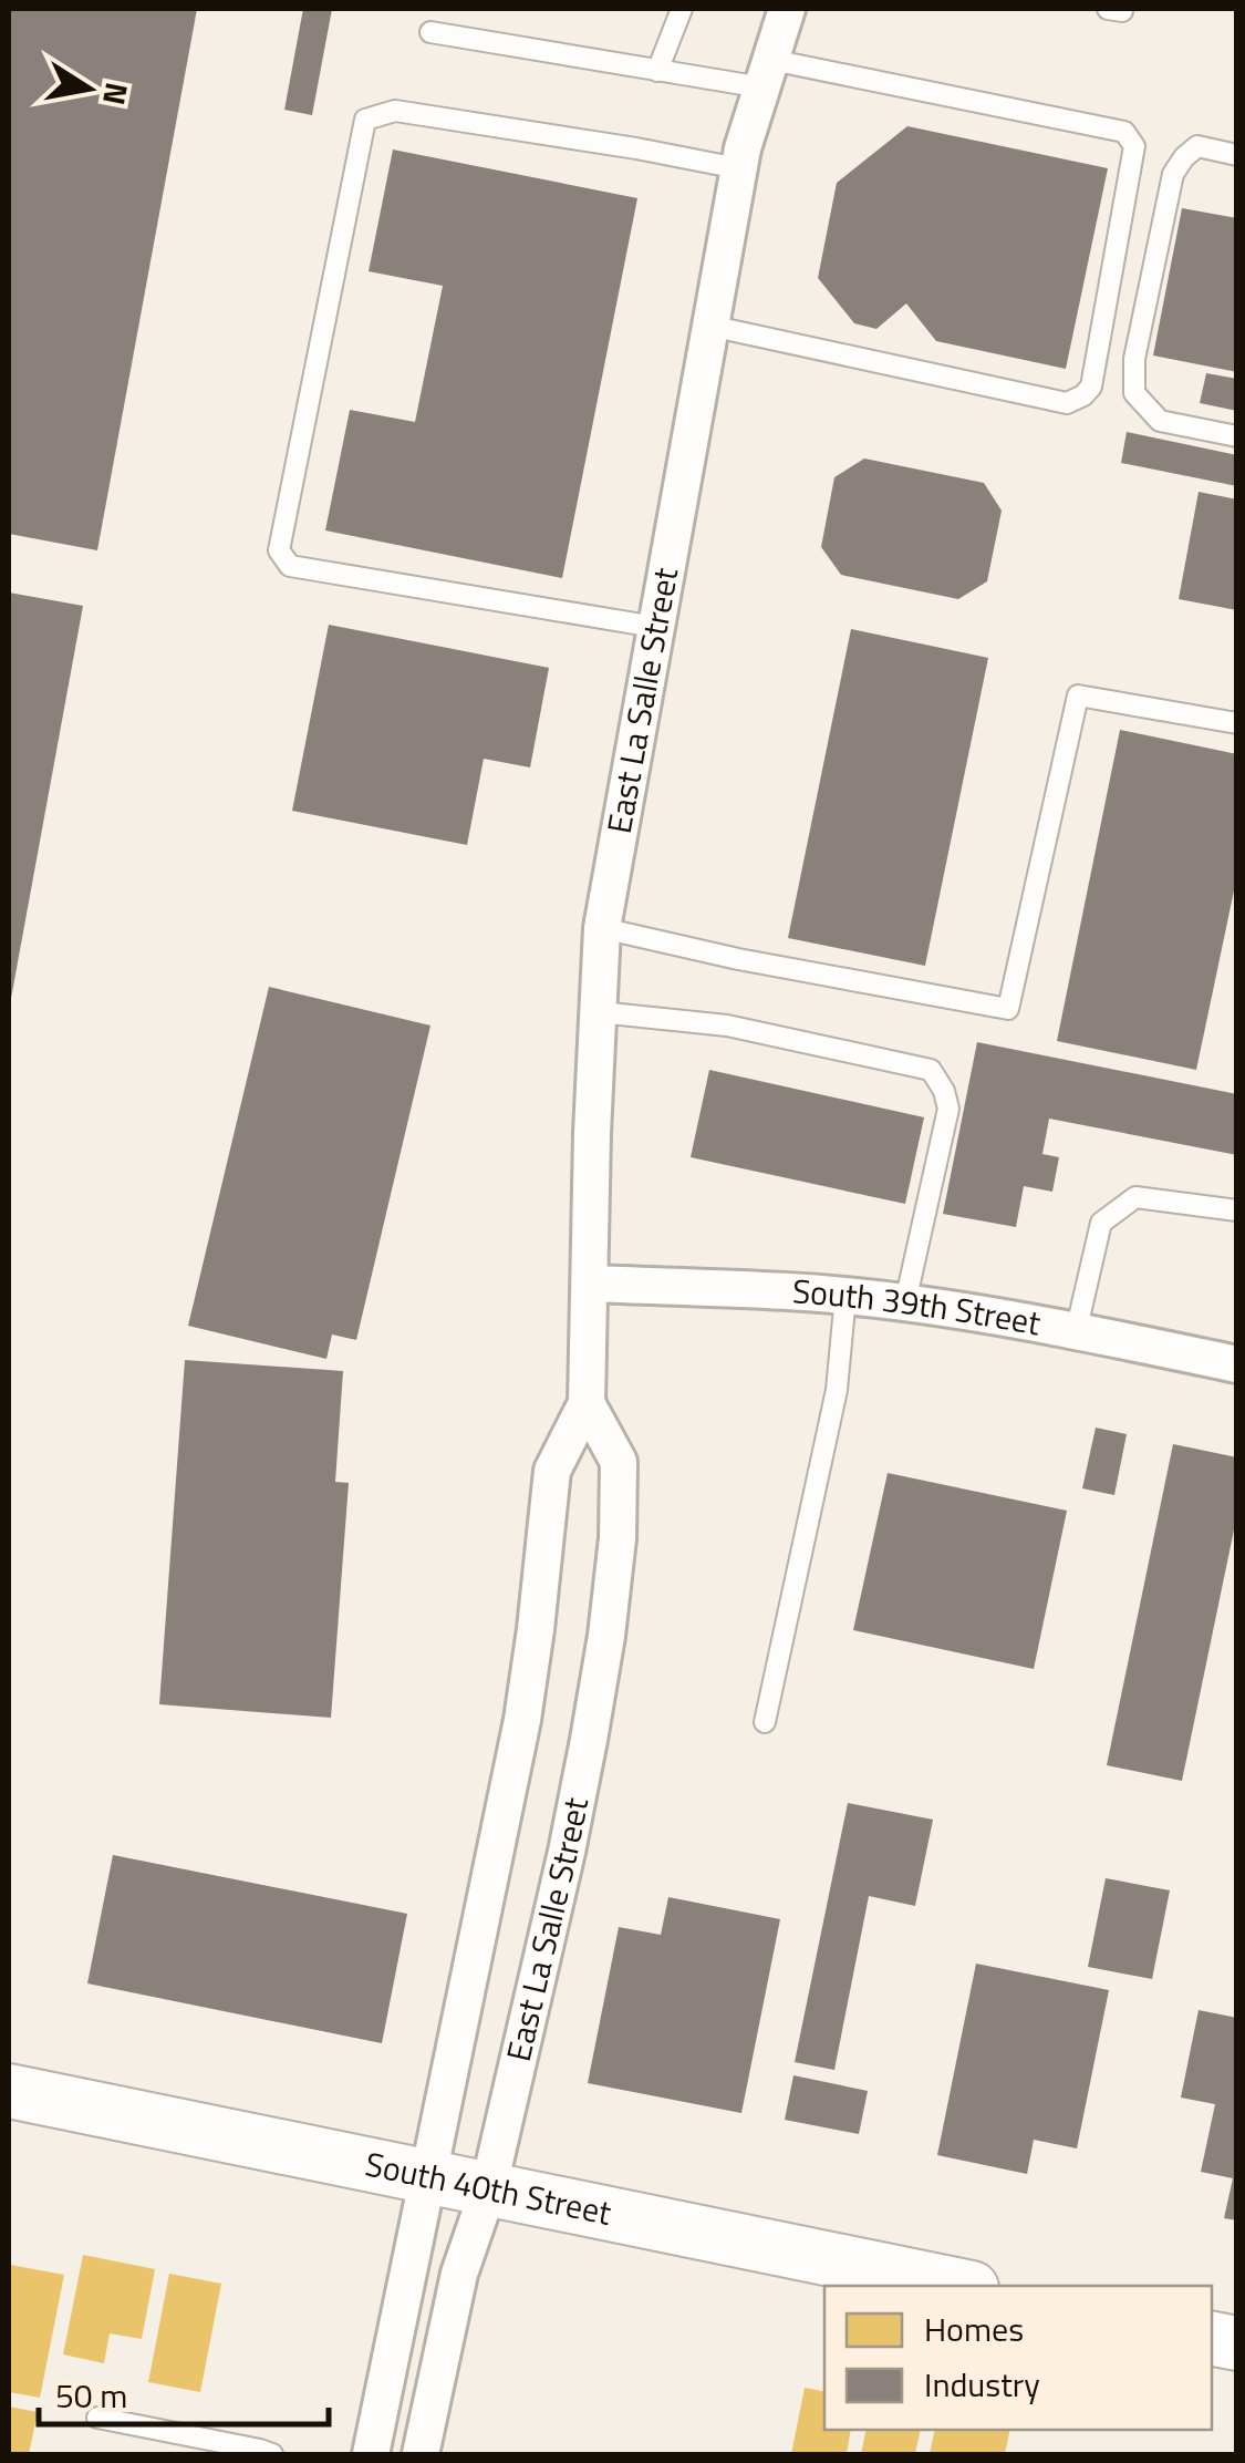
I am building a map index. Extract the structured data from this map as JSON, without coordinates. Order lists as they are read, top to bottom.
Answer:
{
  "streets": {
    "main road": ["South 40th Street"],
    "street": ["East La Salle Street", "South 39th Street"]
  },
  "crossings": [
    ["East La Salle Street", "South 39th Street"],
    ["East La Salle Street", "South 40th Street"]
  ],
  "legend": ["Homes", "Industry"],
  "scale_bar": "50 m",
  "north": "right"
}
